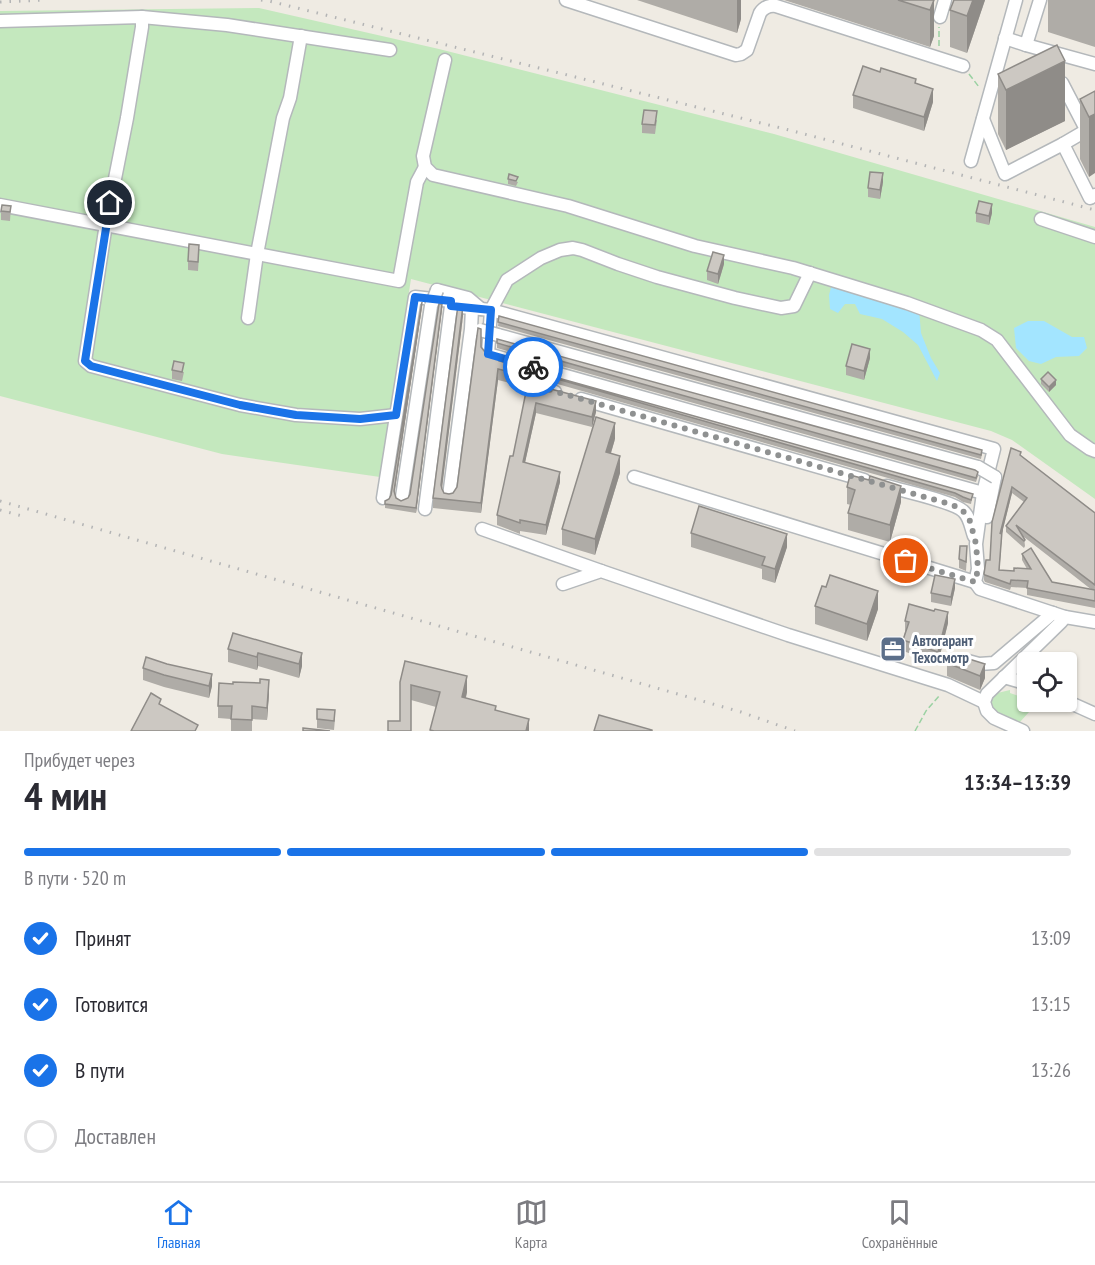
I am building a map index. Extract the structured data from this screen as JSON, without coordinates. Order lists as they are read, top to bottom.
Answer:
{
  "places": {
    "office": ["Автогарант Техосмотр"]
  },
  "page": {
    "heading": ["4 мин", "Прибудет через", "13:34–13:39"],
    "bar": "В пути · 520 m",
    "list": [
      ["Принят", "13:09"],
      ["Готовится", "13:15"],
      ["В пути", "13:26"],
      "Доставлен"
    ],
    "tabs": ["Главная", "Карта", "Сохранённые"]
  }
}
